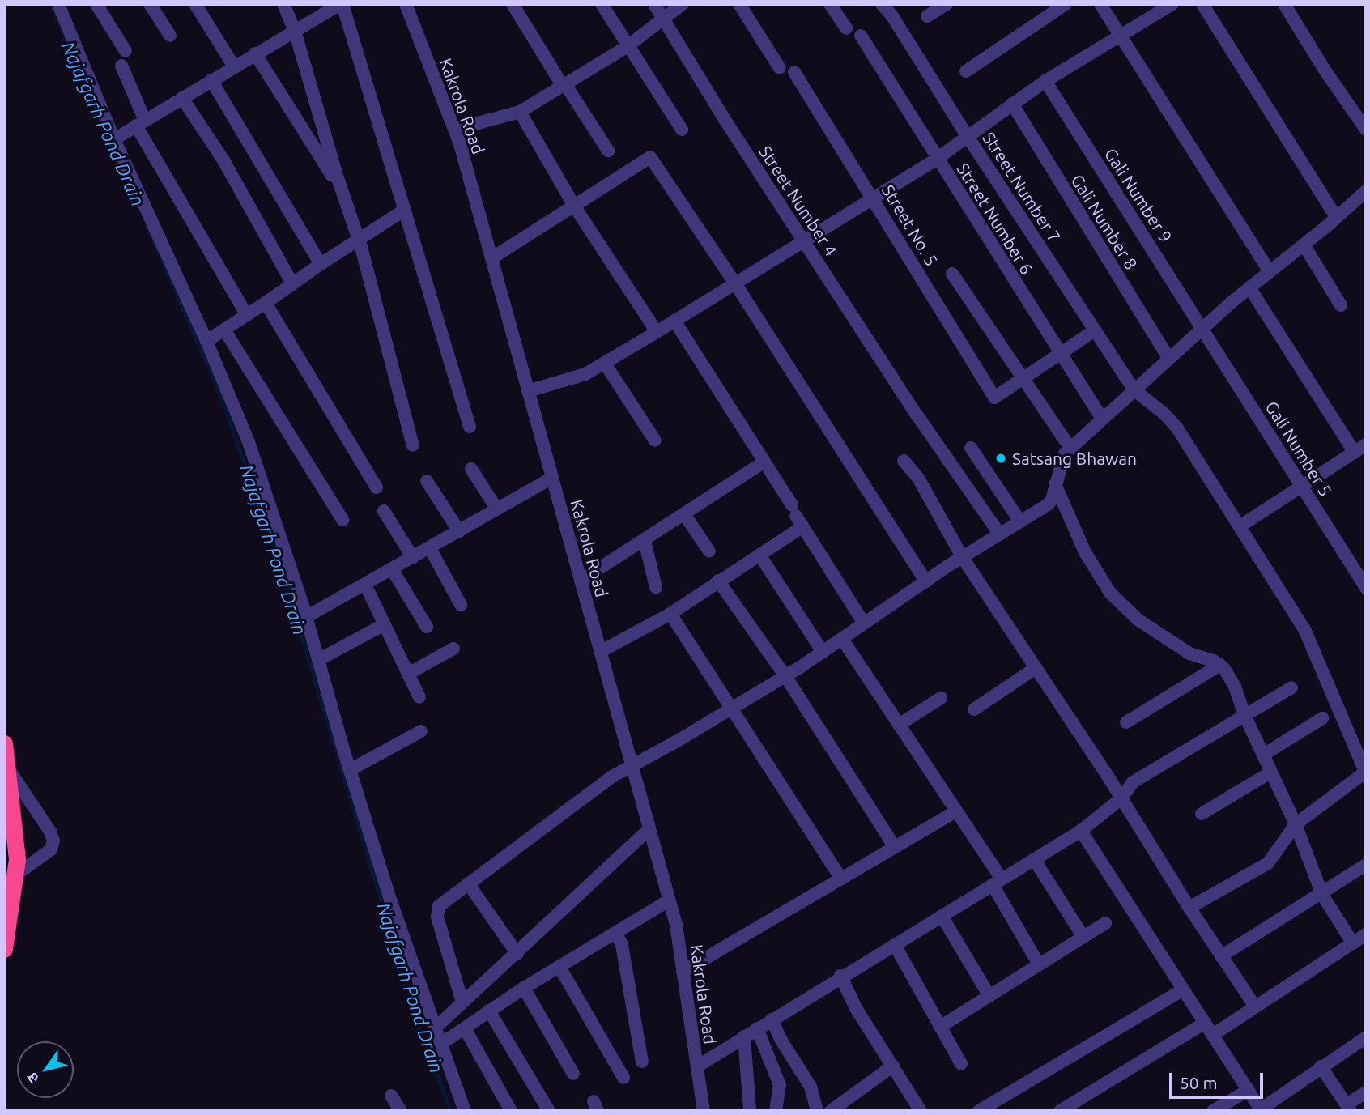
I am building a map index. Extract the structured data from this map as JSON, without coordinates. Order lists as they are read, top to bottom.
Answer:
{
  "streets": {
    "street": [
      "Kakrola Road",
      "Street Number 7",
      "Gali Number 9",
      "Street Number 4",
      "Street Number 6",
      "Gali Number 8",
      "Street No. 5",
      "Gali Number 5"
    ]
  },
  "crossings": [
    ["Gali Number 9", "Gali Number 5"]
  ],
  "water": ["Najafgarh Pond Drain"],
  "places": ["Satsang Bhawan"],
  "scale_bar": "50 m",
  "north": "bottom left"
}
